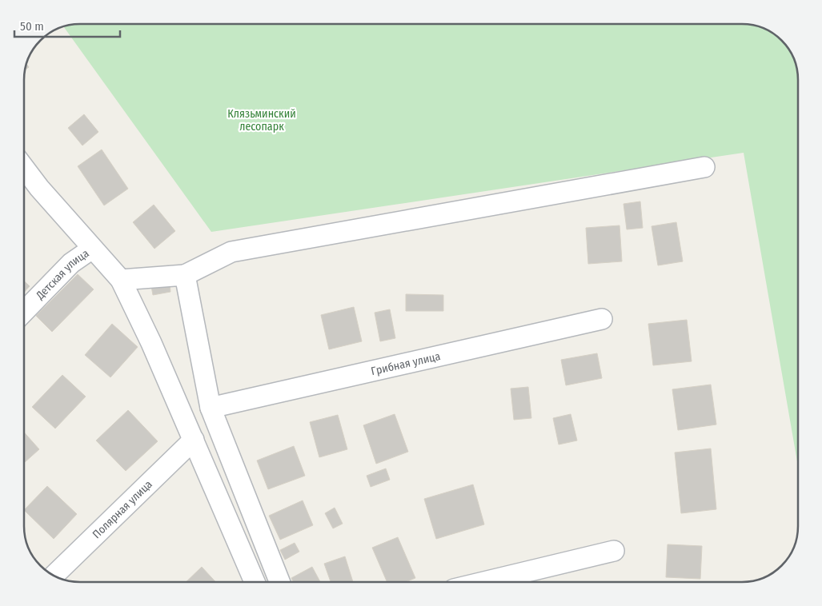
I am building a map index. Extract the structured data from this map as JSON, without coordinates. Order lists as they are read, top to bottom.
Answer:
{
  "streets": {
    "street": ["Детская улица", "Грибная улица", "Полярная улица"]
  },
  "parks": ["Клязьминский лесопарк"],
  "scale_bar": "50 m"
}
